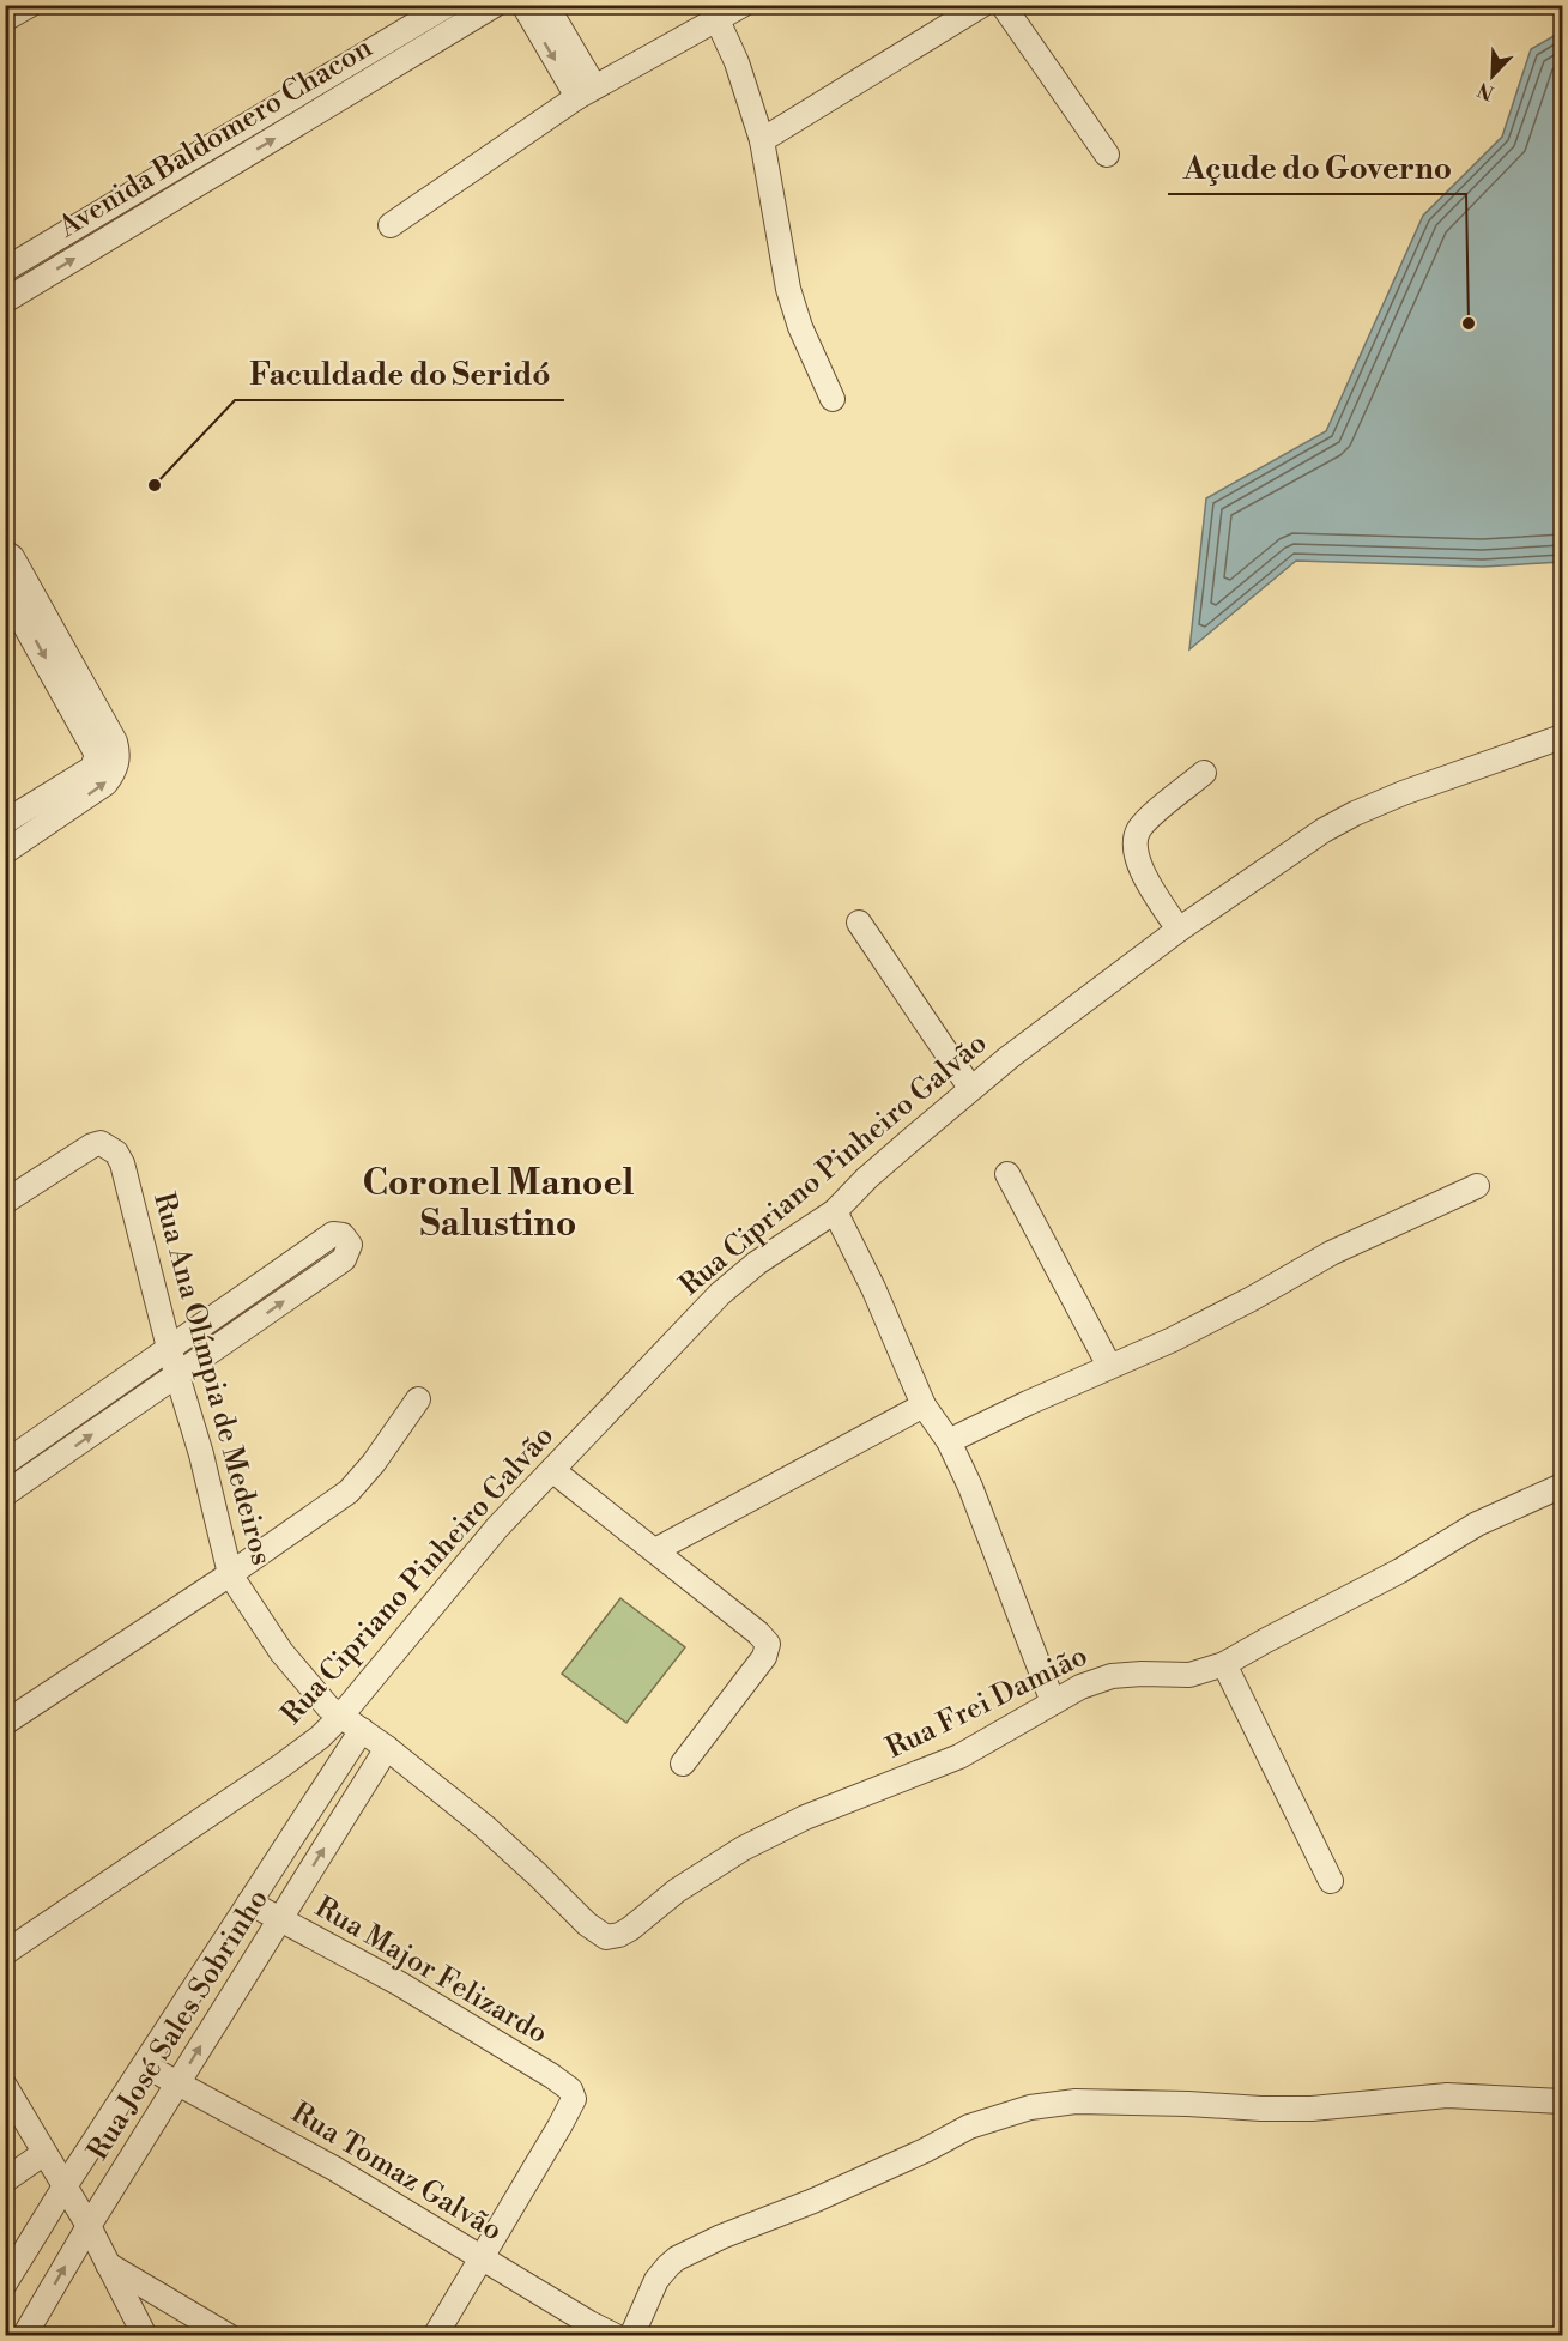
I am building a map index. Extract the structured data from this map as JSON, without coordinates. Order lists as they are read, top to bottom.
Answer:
{
  "streets": {
    "street": [
      "Avenida Baldomero Chacon",
      "Rua Cipriano Pinheiro Galvão",
      "Rua Ana Olímpia de Medeiros",
      "Rua Frei Damião",
      "Rua Major Felizardo",
      "Rua José Sales Sobrinho",
      "Rua Tomaz Galvão"
    ]
  },
  "crossings": [
    ["Rua Cipriano Pinheiro Galvão", "Rua Ana Olímpia de Medeiros"],
    ["Rua Ana Olímpia de Medeiros", "Rua Frei Damião"],
    ["Rua Ana Olímpia de Medeiros", "Rua José Sales Sobrinho"],
    ["Rua Major Felizardo", "Rua José Sales Sobrinho"],
    ["Rua Major Felizardo", "Rua Tomaz Galvão"],
    ["Rua José Sales Sobrinho", "Rua Tomaz Galvão"]
  ],
  "districts": ["Coronel Manoel Salustino"],
  "places": ["Açude do Governo", "Faculdade do Seridó"],
  "north": "bottom left"
}
